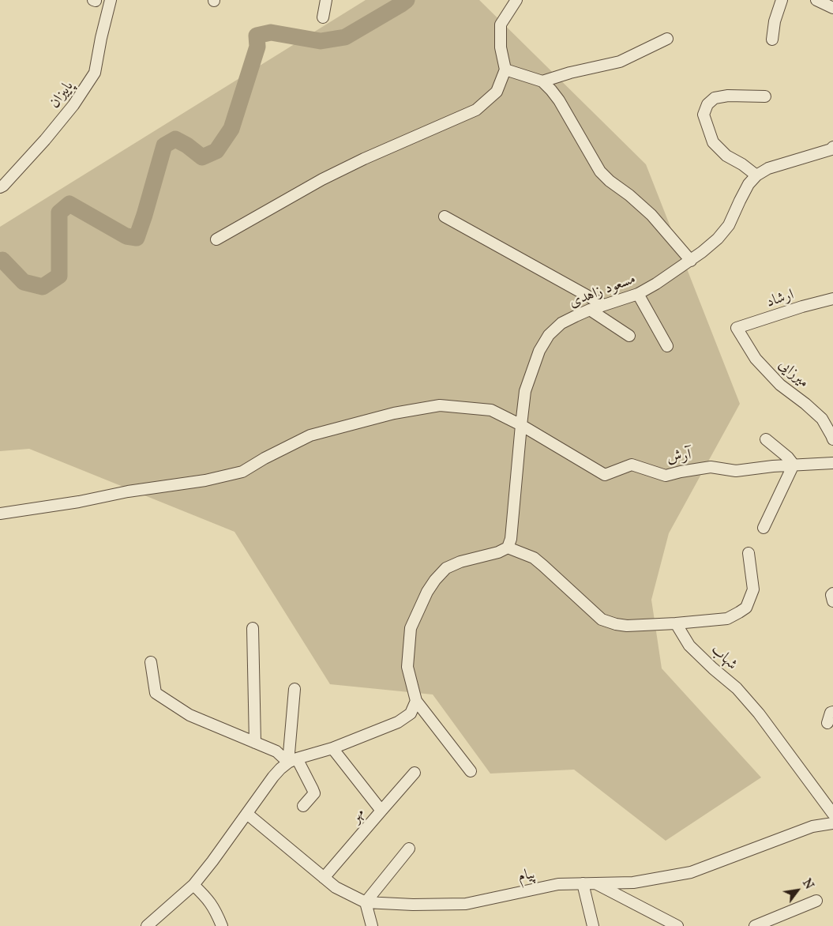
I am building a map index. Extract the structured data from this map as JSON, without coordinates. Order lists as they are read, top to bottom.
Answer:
{
  "streets": {
    "street": [
      "پاییزان",
      "مسعود زاهدی",
      "ارشاد",
      "میرزایی",
      "آرش",
      "شهاب",
      "مهر",
      "پیام"
    ]
  },
  "crossings": [
    ["مسعود زاهدی", "آرش"],
    ["ارشاد", "میرزایی"],
    ["مهر", "پیام"]
  ],
  "north": "top right"
}
